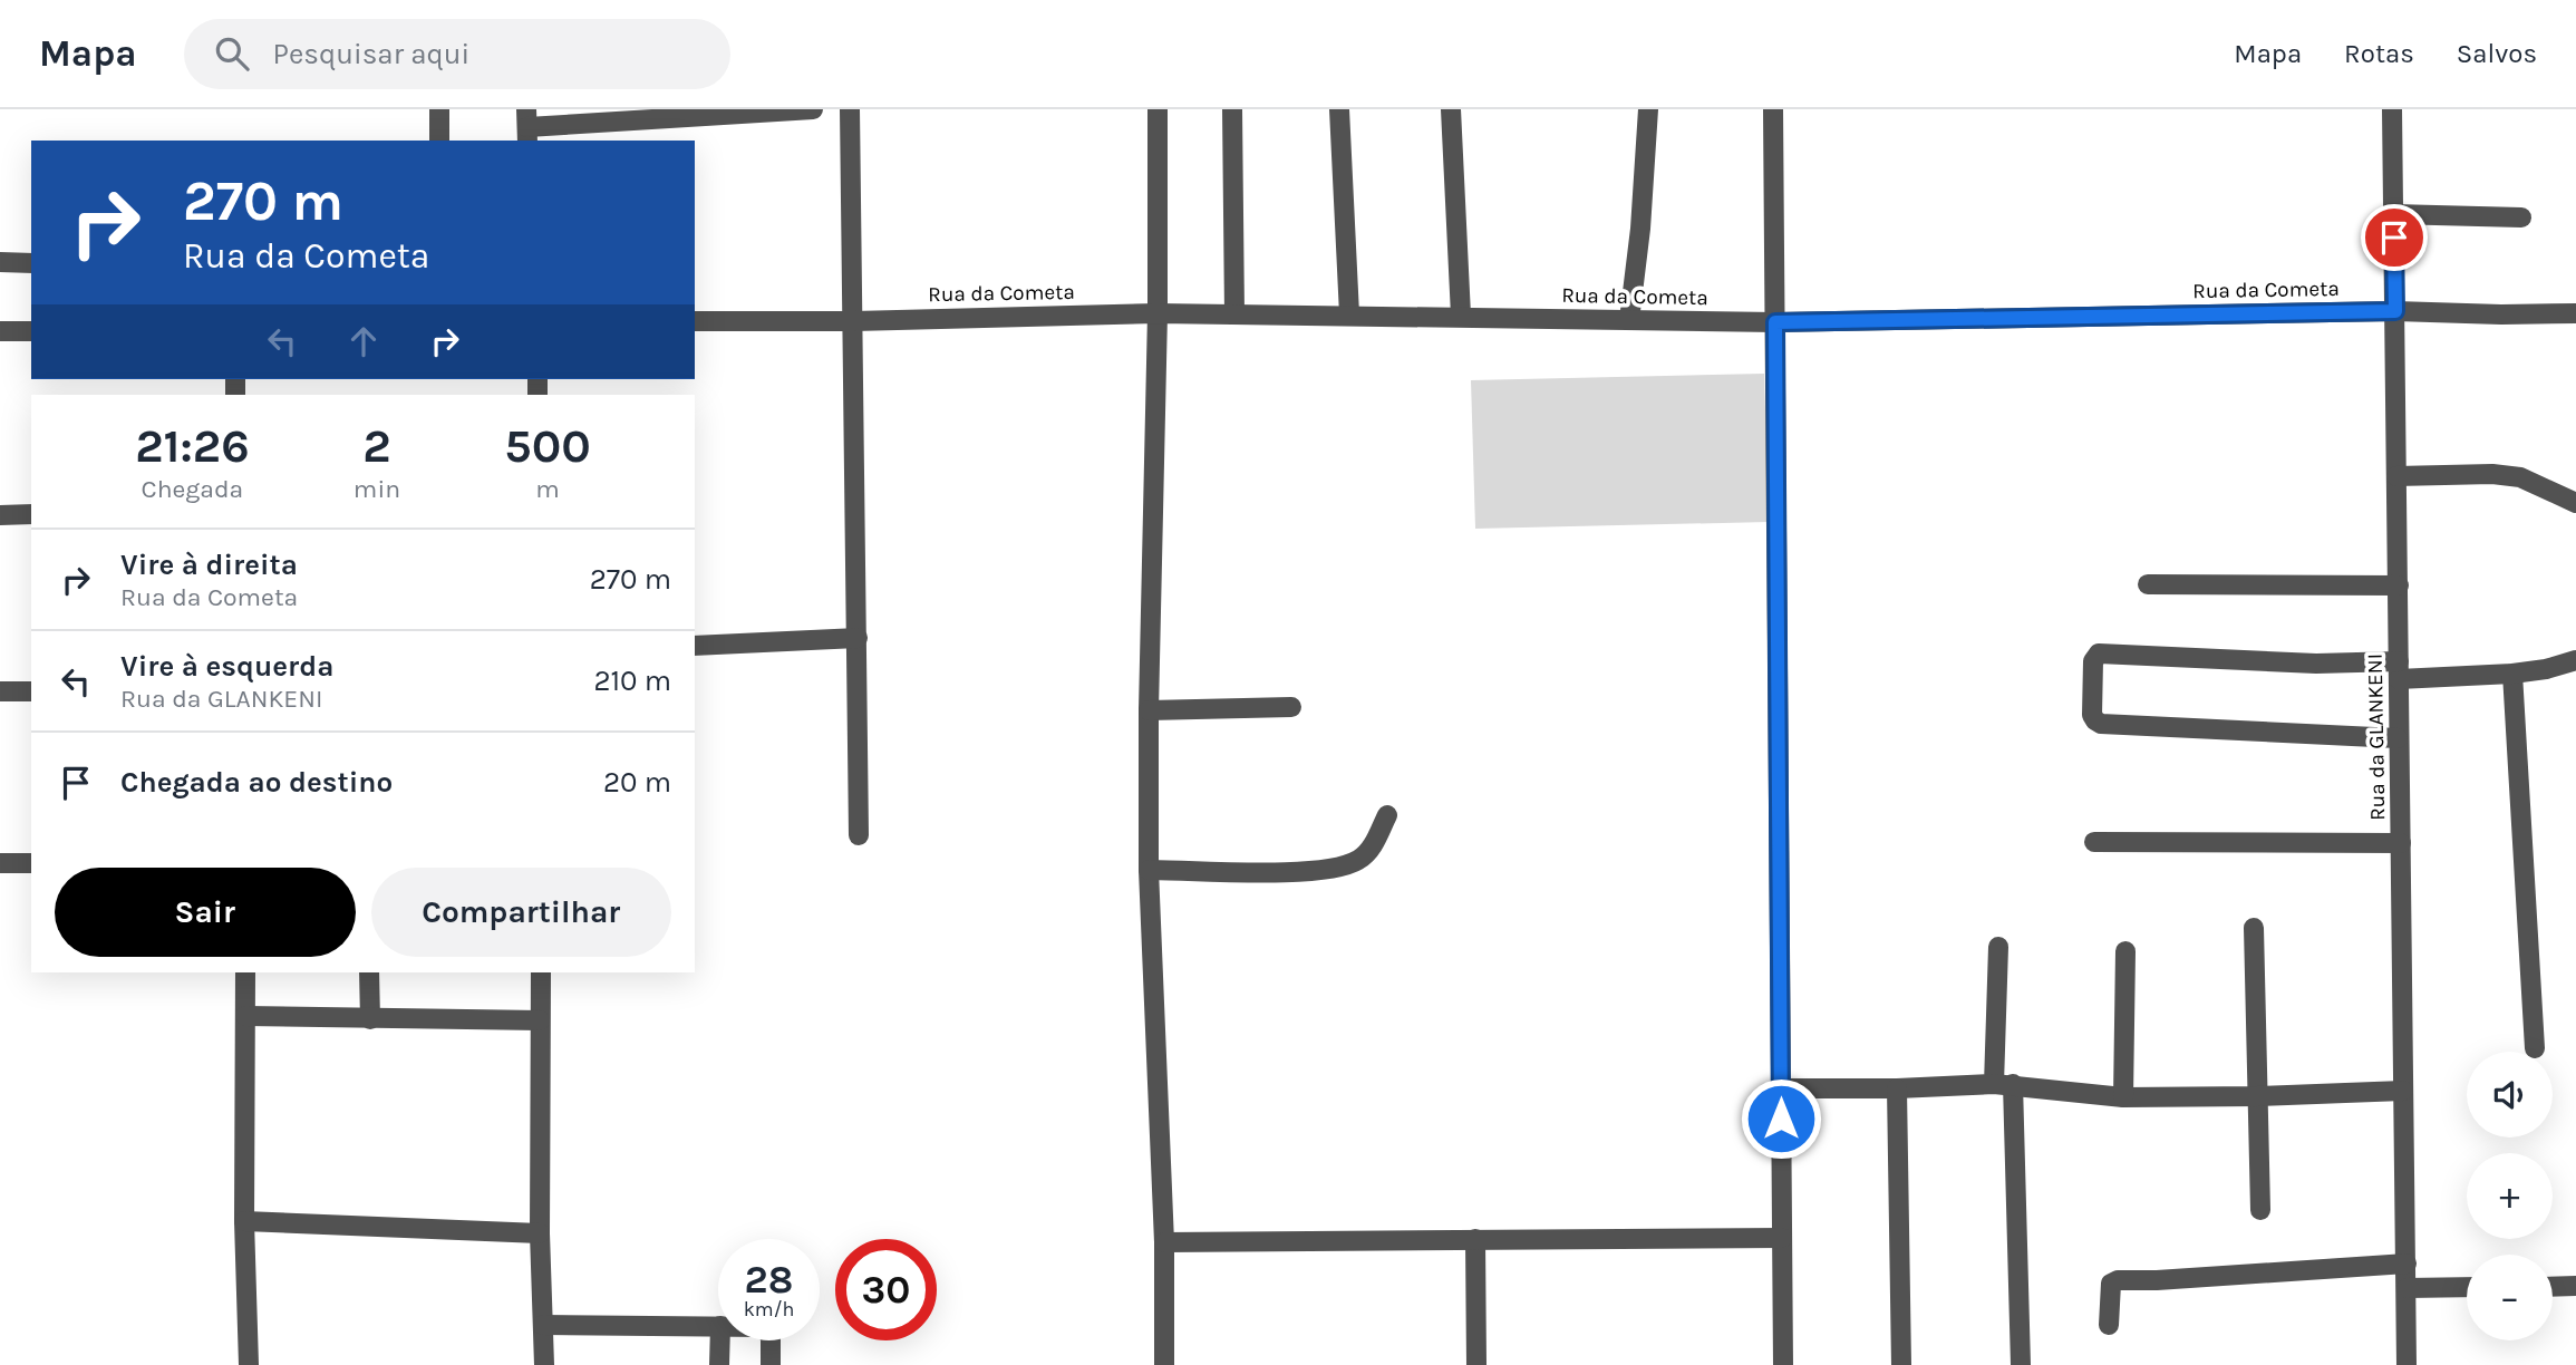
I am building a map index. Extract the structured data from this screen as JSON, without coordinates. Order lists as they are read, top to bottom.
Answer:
{
  "streets": {
    "street": ["Rua da Cometa", "Rua da GLANKENI"]
  },
  "crossings": [
    ["Rua da Cometa", "Rua da GLANKENI"]
  ],
  "page": {
    "header": "Mapa",
    "search": "Pesquisar aqui",
    "nav": ["Mapa", "Rotas", "Salvos"],
    "turn": ["270 m", "Rua da Cometa"],
    "eta": [
      "21:26",
      "Chegada",
      "2",
      "min",
      "500",
      "m"
    ],
    "list": [
      {
        "name": "Vire à direita",
        "note": "Rua da Cometa",
        "value": "270 m"
      },
      {
        "name": "Vire à esquerda",
        "note": "Rua da GLANKENI",
        "value": "210 m"
      },
      {
        "name": "Chegada ao destino",
        "value": "20 m"
      }
    ],
    "buttons": ["Sair", "Compartilhar"],
    "map_buttons": ["+", "−"],
    "speed": "28 km/h",
    "limit": "30"
  }
}
